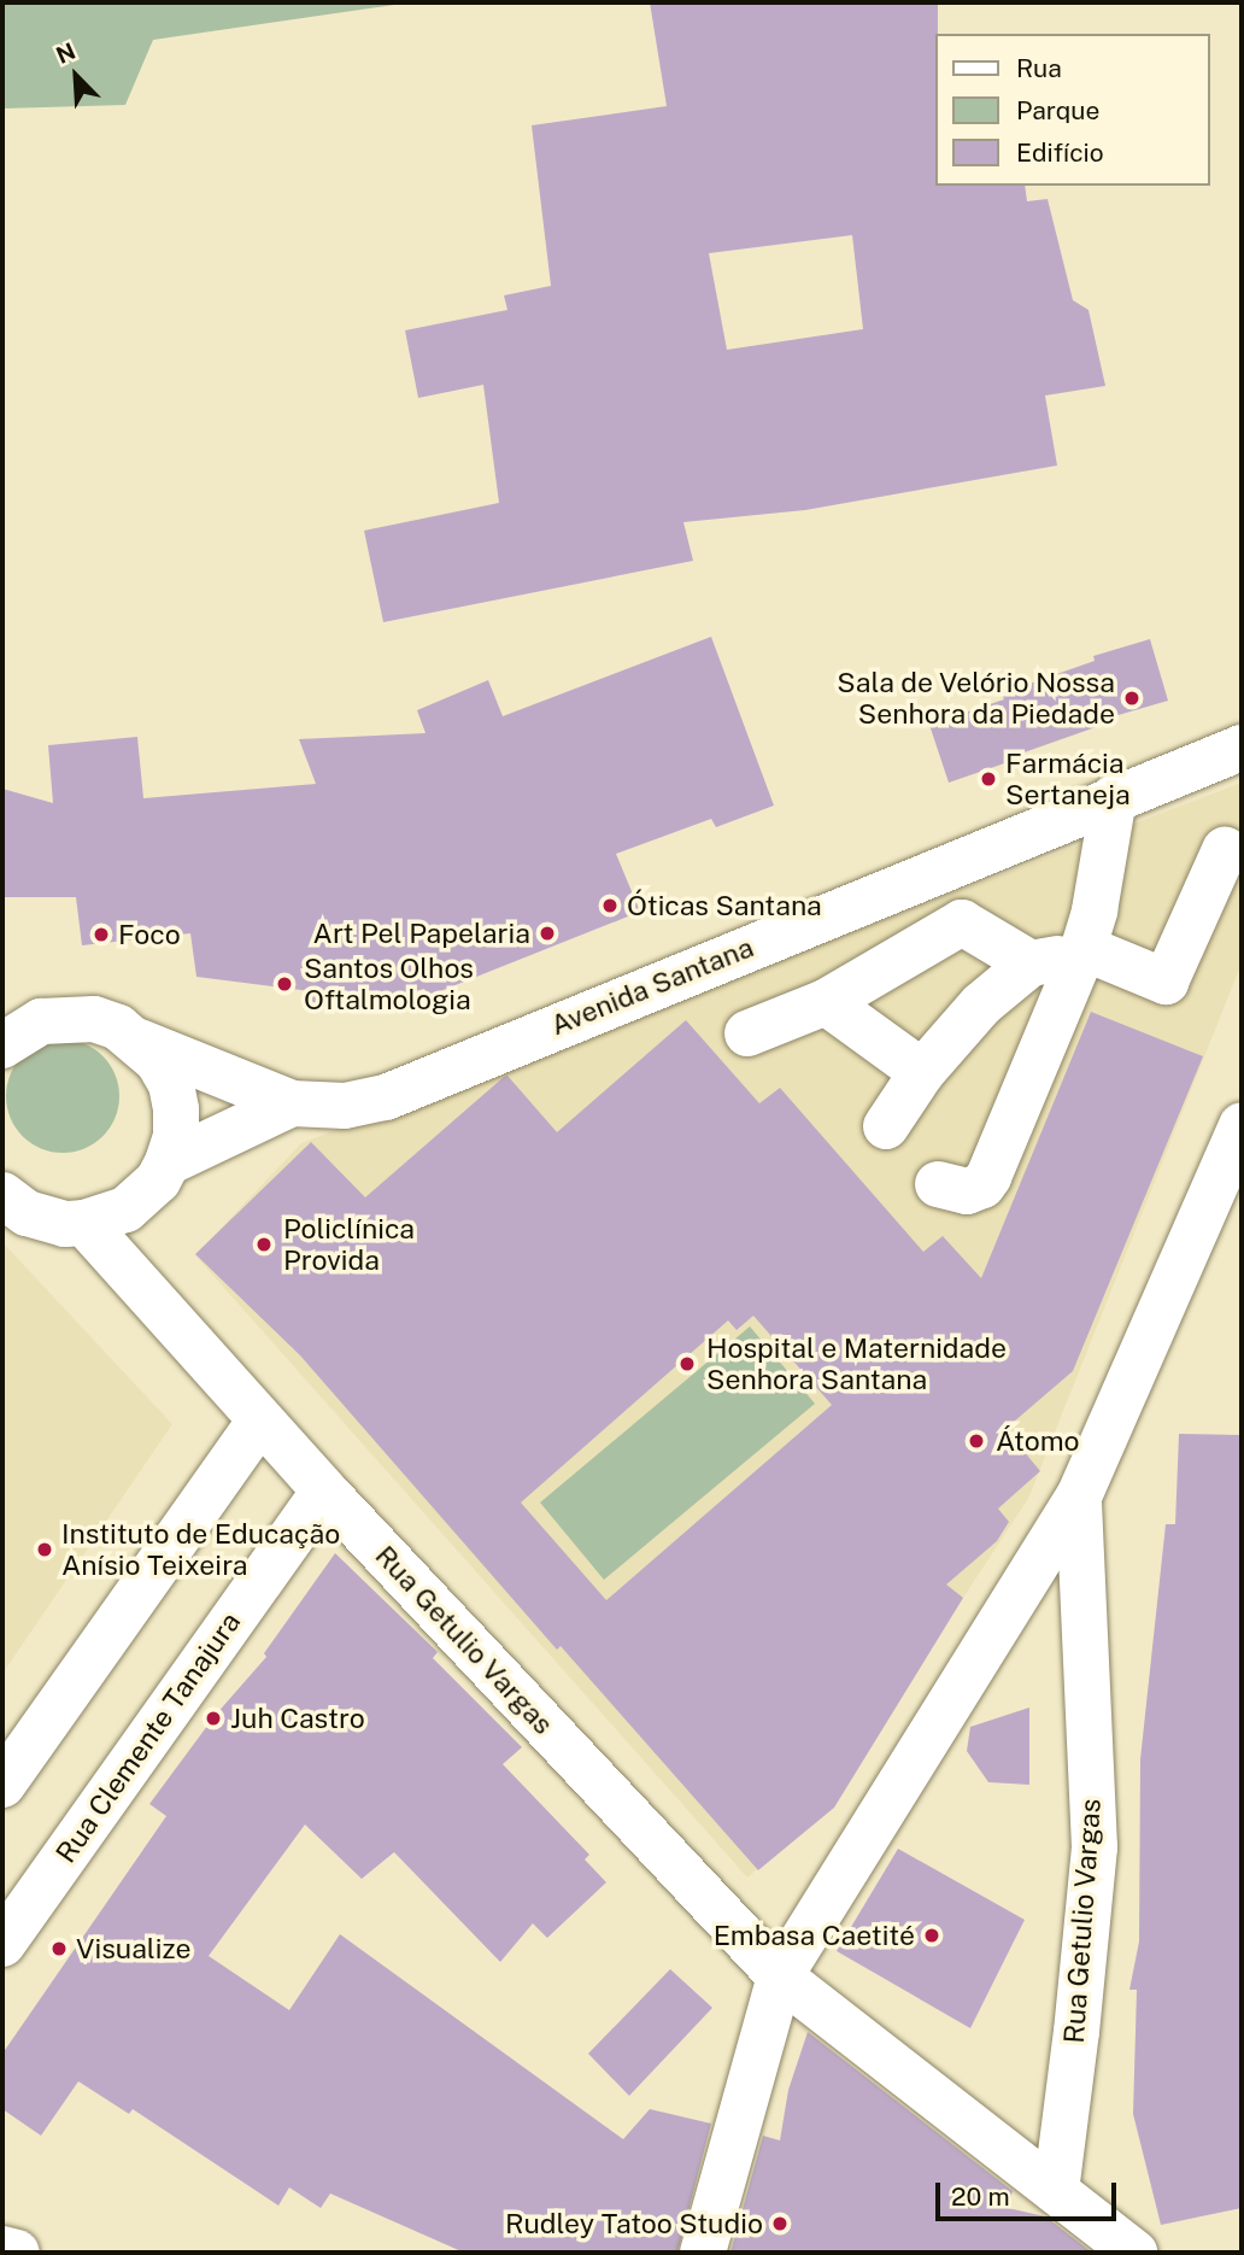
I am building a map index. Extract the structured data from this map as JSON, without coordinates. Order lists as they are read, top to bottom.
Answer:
{
  "streets": {
    "main road": ["Avenida Santana", "Rua Getulio Vargas", "Rua Clemente Tanajura"]
  },
  "crossings": [
    ["Rua Getulio Vargas", "Rua Clemente Tanajura"]
  ],
  "places": [
    "Sala de Velório Nossa Senhora da Piedade",
    "Farmácia Sertaneja",
    "Óticas Santana",
    "Art Pel Papelaria",
    "Foco",
    "Santos Olhos Oftalmologia",
    "Policlínica Provida",
    "Hospital e Maternidade Senhora Santana",
    "Átomo",
    "Instituto de Educação Anísio Teixeira",
    "Juh Castro",
    "Embasa Caetité",
    "Visualize",
    "Rudley Tatoo Studio"
  ],
  "legend": ["Rua", "Parque", "Edifício"],
  "scale_bar": "20 m",
  "north": "top left"
}
